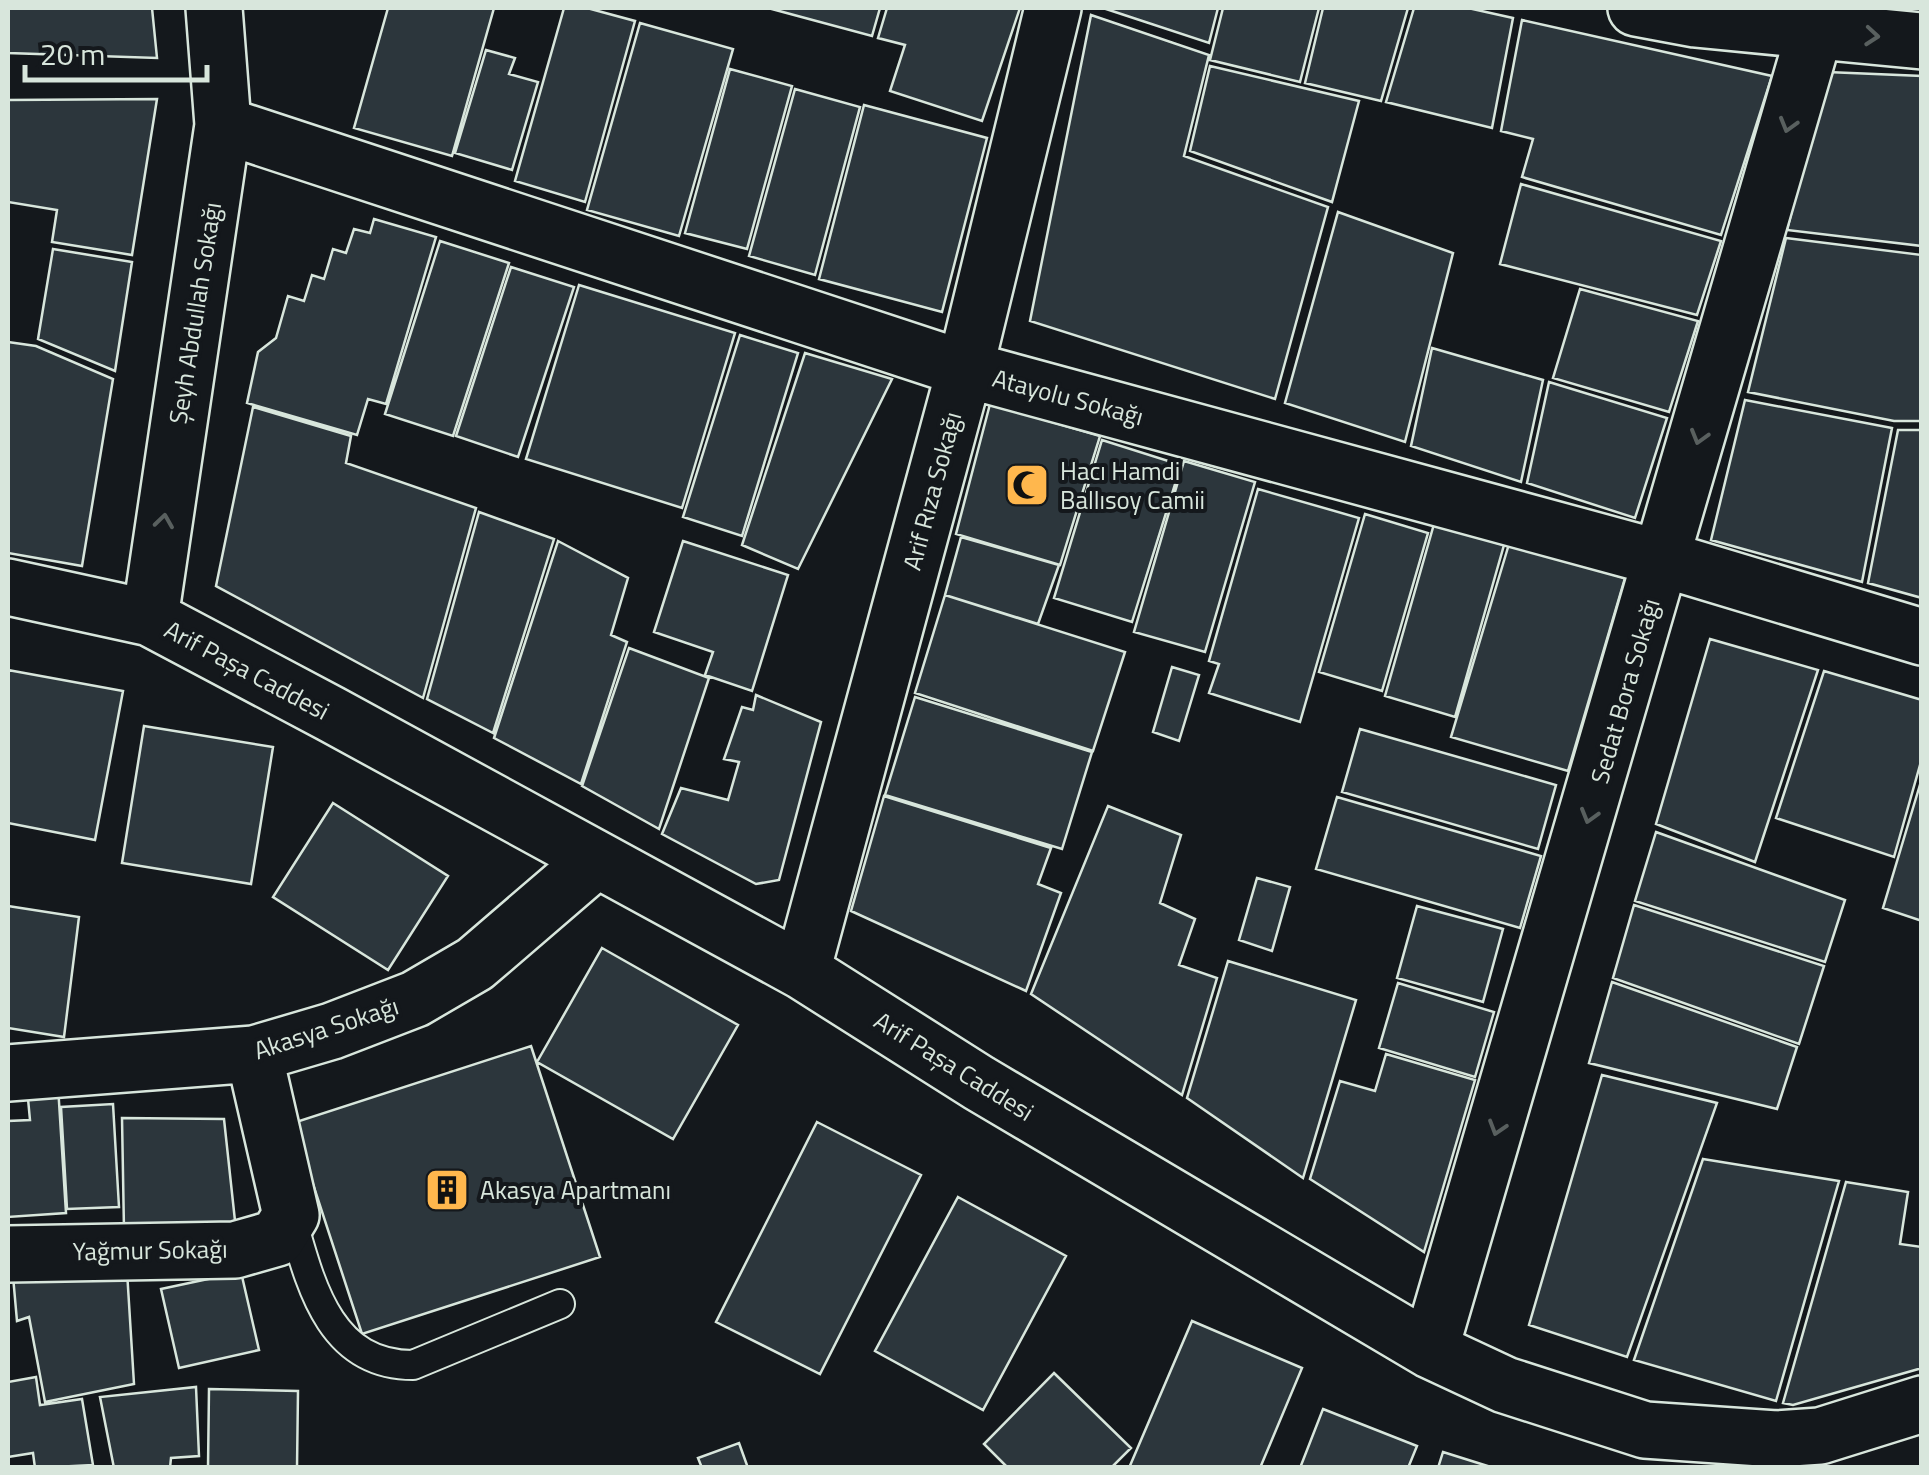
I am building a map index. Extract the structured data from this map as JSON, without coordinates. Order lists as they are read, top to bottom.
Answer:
{
  "streets": {
    "street": [
      "Şeyh Abdullah Sokağı",
      "Atayolu Sokağı",
      "Arif Rıza Sokağı",
      "Arif Paşa Caddesi",
      "Sedat Bora Sokağı",
      "Akasya Sokağı",
      "Yağmur Sokağı"
    ]
  },
  "crossings": [
    ["Şeyh Abdullah Sokağı", "Atayolu Sokağı"],
    ["Şeyh Abdullah Sokağı", "Arif Paşa Caddesi"],
    ["Atayolu Sokağı", "Arif Rıza Sokağı"],
    ["Atayolu Sokağı", "Sedat Bora Sokağı"],
    ["Arif Rıza Sokağı", "Arif Paşa Caddesi"],
    ["Arif Paşa Caddesi", "Sedat Bora Sokağı"],
    ["Arif Paşa Caddesi", "Akasya Sokağı"]
  ],
  "one_way": ["Şeyh Abdullah Sokağı", "Sedat Bora Sokağı"],
  "places": {
    "mosque": ["Hacı Hamdi Ballısoy Camii"],
    "building": ["Akasya Apartmanı"]
  },
  "scale_bar": "20 m"
}
